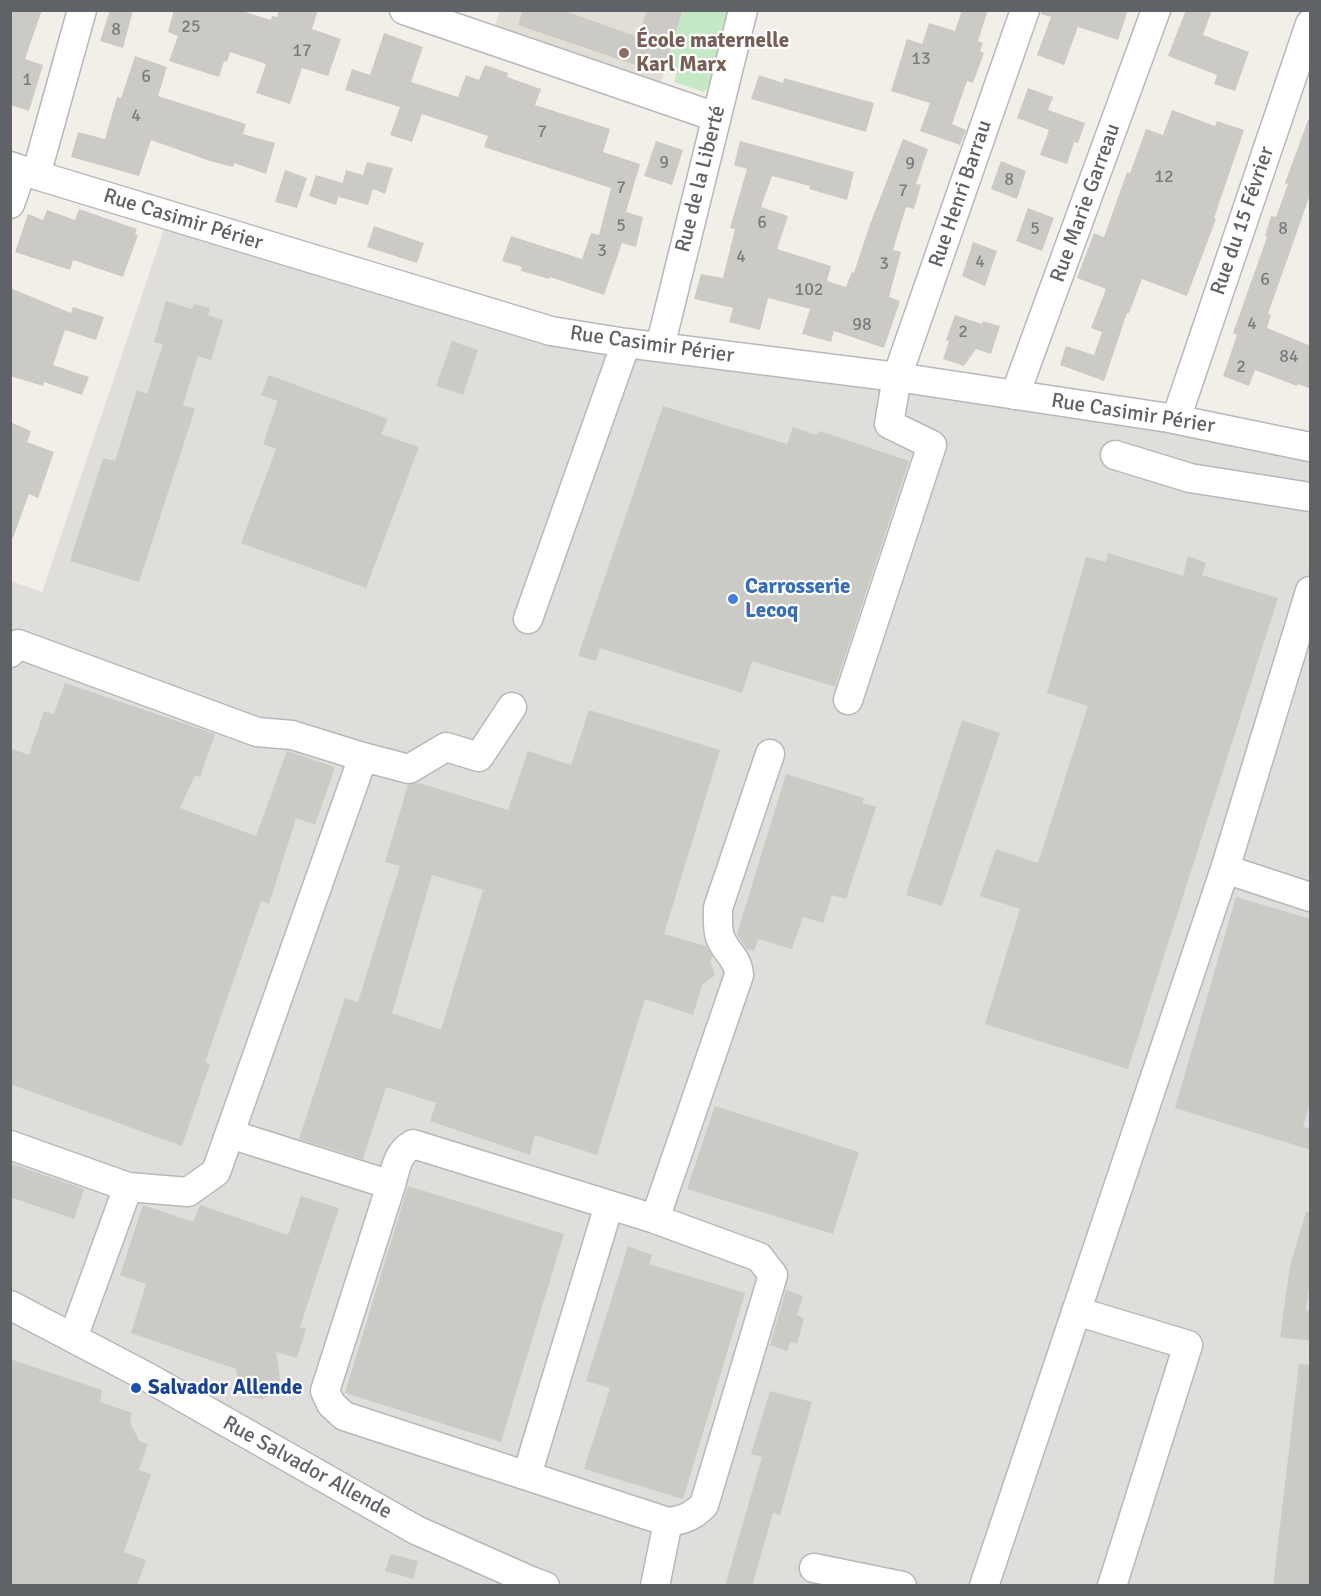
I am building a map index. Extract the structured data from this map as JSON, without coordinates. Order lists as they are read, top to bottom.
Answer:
{
  "streets": {
    "street": [
      "Rue de la Liberté",
      "Rue Henri Barrau",
      "Rue Marie Garreau",
      "Rue Casimir Périer",
      "Rue du 15 Février",
      "Rue Salvador Allende"
    ]
  },
  "crossings": [
    ["Rue de la Liberté", "Rue Casimir Périer"],
    ["Rue Henri Barrau", "Rue Casimir Périer"],
    ["Rue Marie Garreau", "Rue Casimir Périer"],
    ["Rue Casimir Périer", "Rue du 15 Février"]
  ],
  "places": ["École maternelle Karl Marx", "Carrosserie Lecoq", "Salvador Allende"],
  "house_numbers": [
    "25",
    "8",
    "17",
    "13",
    "6",
    "1",
    "4",
    "7",
    "9",
    "9",
    "12",
    "8",
    "7",
    "7",
    "6",
    "5",
    "5",
    "8",
    "3",
    "4",
    "4",
    "3",
    "6",
    "102",
    "4",
    "98",
    "2",
    "84",
    "2"
  ]
}
